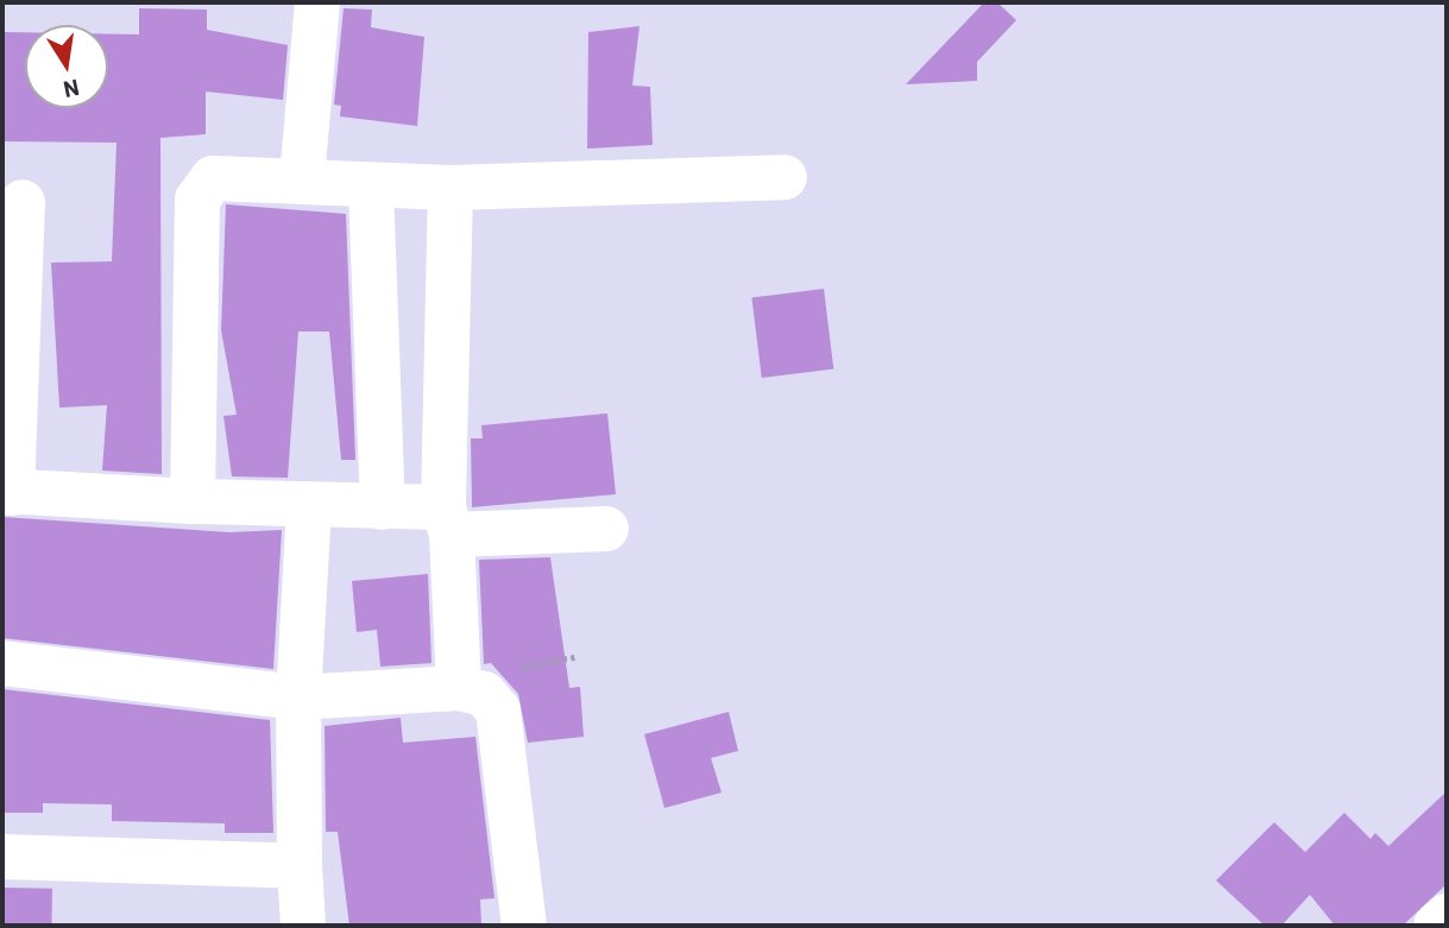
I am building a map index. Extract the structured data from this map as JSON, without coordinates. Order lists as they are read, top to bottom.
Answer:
{
  "north": "bottom"
}
